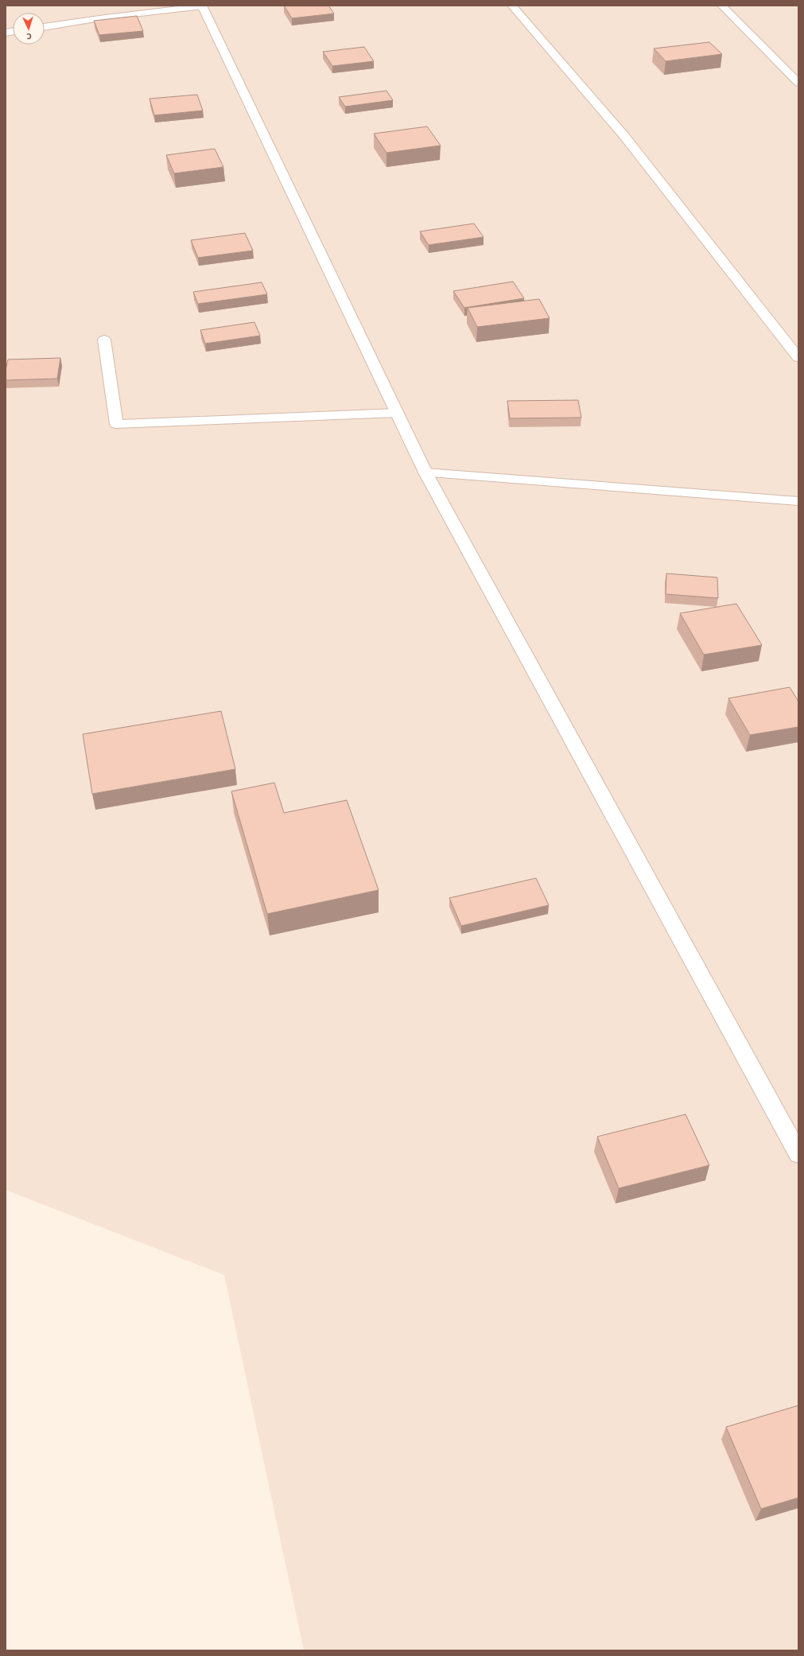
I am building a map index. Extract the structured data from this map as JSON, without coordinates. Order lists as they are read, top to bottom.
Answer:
{
  "north": "bottom"
}
